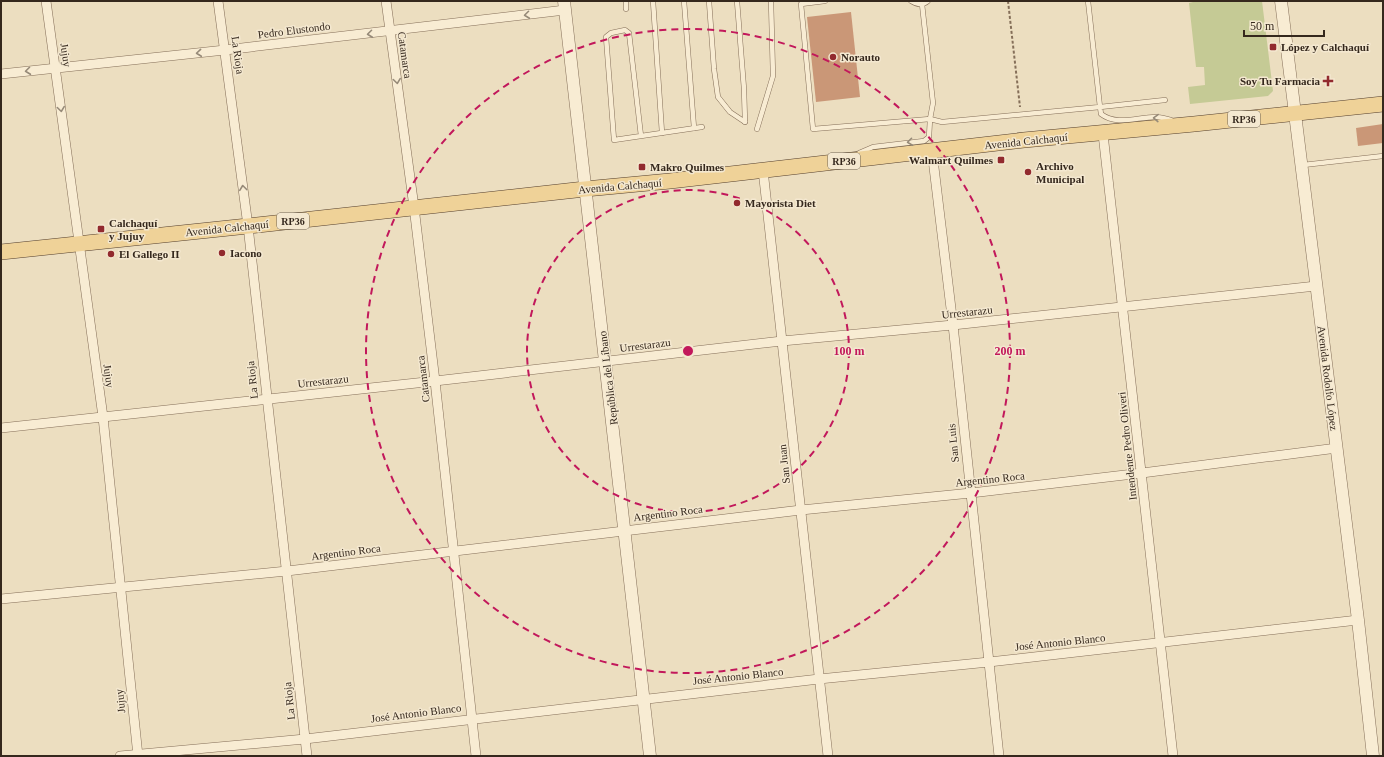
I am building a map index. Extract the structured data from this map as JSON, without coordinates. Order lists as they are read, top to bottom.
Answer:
{
  "streets": {
    "main road": ["RP36", "Avenida Calchaquí"],
    "street": [
      "Pedro Elustondo",
      "Jujuy",
      "La Rioja",
      "Catamarca",
      "Urrestarazu",
      "República del Líbano",
      "Avenida Rodolfo López",
      "San Luis",
      "Intendente Pedro Oliveri",
      "San Juan",
      "Argentino Roca",
      "José Antonio Blanco"
    ]
  },
  "crossings": [
    ["Pedro Elustondo", "Jujuy"],
    ["Pedro Elustondo", "La Rioja"],
    ["Pedro Elustondo", "Catamarca"],
    ["Pedro Elustondo", "República del Líbano"],
    ["Jujuy", "Avenida Calchaquí"],
    ["Jujuy", "Urrestarazu"],
    ["Jujuy", "Argentino Roca"],
    ["Jujuy", "José Antonio Blanco"],
    ["La Rioja", "Avenida Calchaquí"],
    ["La Rioja", "Urrestarazu"],
    ["La Rioja", "Argentino Roca"],
    ["La Rioja", "José Antonio Blanco"],
    ["Catamarca", "Avenida Calchaquí"],
    ["Catamarca", "Urrestarazu"],
    ["Catamarca", "Argentino Roca"],
    ["Catamarca", "José Antonio Blanco"],
    ["Avenida Calchaquí", "República del Líbano"],
    ["Avenida Calchaquí", "Avenida Rodolfo López"],
    ["Avenida Calchaquí", "San Luis"],
    ["Avenida Calchaquí", "Intendente Pedro Oliveri"],
    ["Avenida Calchaquí", "San Juan"],
    ["Urrestarazu", "República del Líbano"],
    ["Urrestarazu", "Avenida Rodolfo López"],
    ["Urrestarazu", "San Luis"],
    ["Urrestarazu", "Intendente Pedro Oliveri"],
    ["Urrestarazu", "San Juan"],
    ["República del Líbano", "Argentino Roca"],
    ["República del Líbano", "José Antonio Blanco"],
    ["Avenida Rodolfo López", "Argentino Roca"],
    ["Avenida Rodolfo López", "José Antonio Blanco"],
    ["San Luis", "Argentino Roca"],
    ["San Luis", "José Antonio Blanco"],
    ["Intendente Pedro Oliveri", "Argentino Roca"],
    ["Intendente Pedro Oliveri", "José Antonio Blanco"],
    ["San Juan", "Argentino Roca"],
    ["San Juan", "José Antonio Blanco"]
  ],
  "one_way": ["Pedro Elustondo"],
  "places": {
    "transit": [
      "López y Calchaquí",
      "Walmart Quilmes",
      "Makro Quilmes",
      "Calchaquí y Jujuy"
    ],
    "other": [
      "Norauto",
      "Archivo Municipal",
      "Mayorista Diet",
      "Iacono",
      "El Gallego II"
    ],
    "health": ["Soy Tu Farmacia"]
  },
  "scale_bar": "50 m",
  "rings": ["100 m", "200 m"]
}
